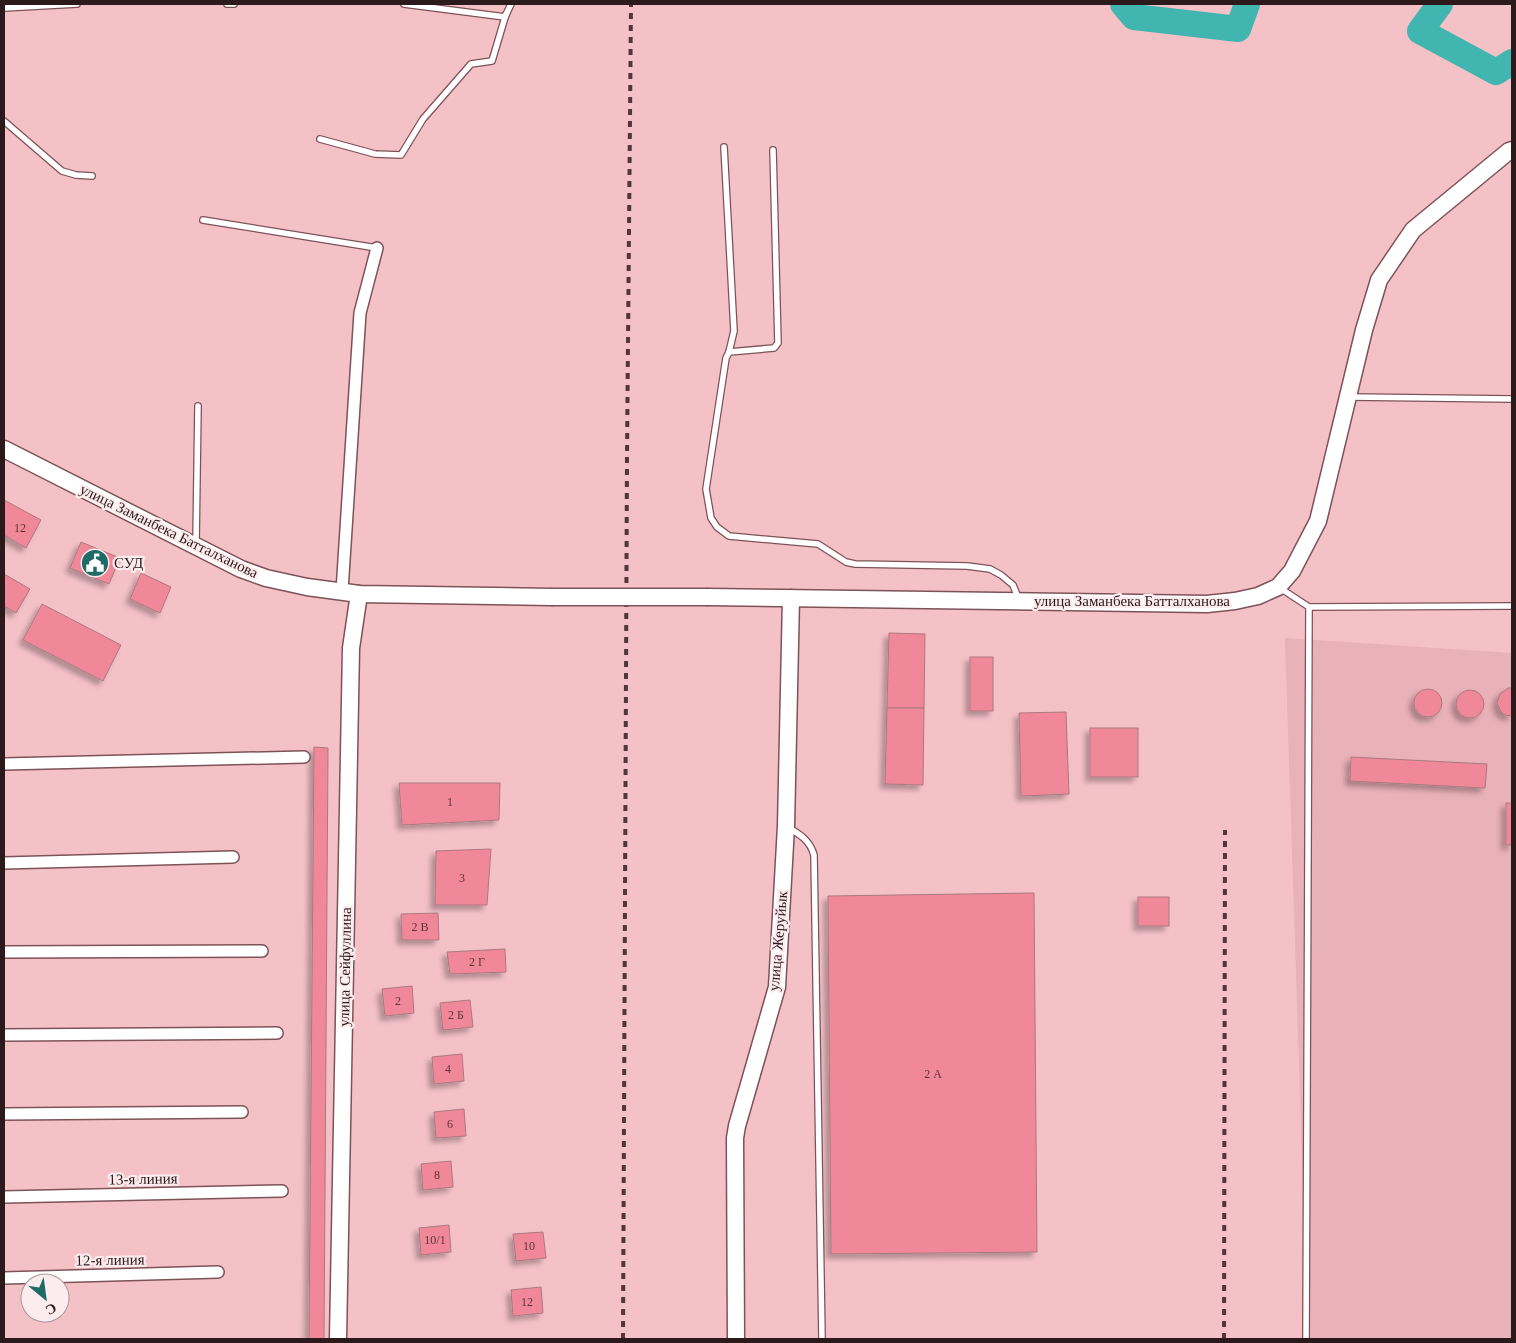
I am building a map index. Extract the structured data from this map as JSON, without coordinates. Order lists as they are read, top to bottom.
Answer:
{
  "streets": {
    "main road": ["улица Заманбека Батталханова", "улица Жеруйык", "улица Сейфуллина"],
    "street": ["13-я линия", "12-я линия"]
  },
  "crossings": [
    ["улица Заманбека Батталханова", "улица Жеруйык"],
    ["улица Заманбека Батталханова", "улица Сейфуллина"]
  ],
  "places": {
    "public building": ["СУД"]
  },
  "house_numbers": [
    "12",
    "1",
    "3",
    "2 В",
    "2 Г",
    "2",
    "2 Б",
    "4",
    "2 А",
    "6",
    "8",
    "10/1",
    "10",
    "12"
  ],
  "north": "bottom right"
}
